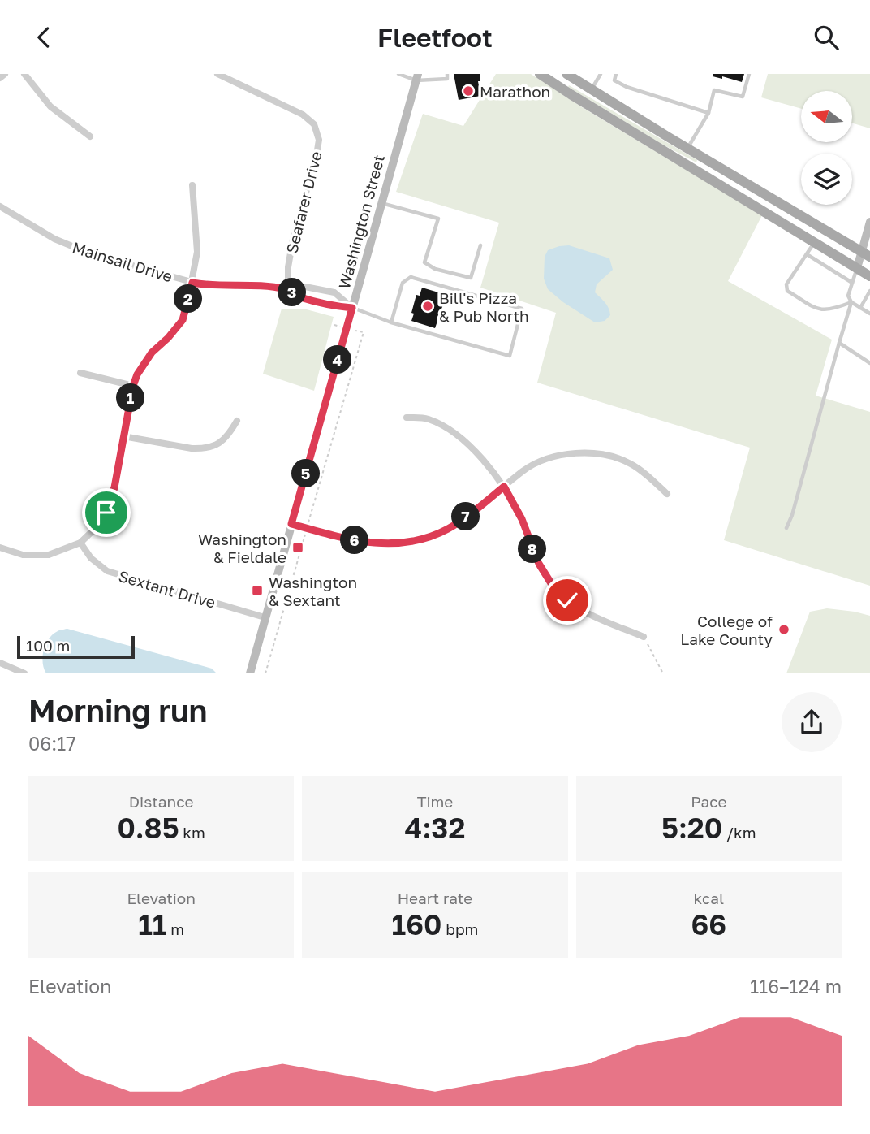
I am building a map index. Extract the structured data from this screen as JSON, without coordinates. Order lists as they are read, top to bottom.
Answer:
{
  "streets": {
    "main road": ["Washington Street"],
    "street": ["Seafarer Drive", "Mainsail Drive", "Sextant Drive"]
  },
  "crossings": [
    ["Seafarer Drive", "Mainsail Drive"],
    ["Washington Street", "Mainsail Drive"],
    ["Washington Street", "Sextant Drive"]
  ],
  "places": {
    "other": ["Marathon", "Bill's Pizza & Pub North", "College of Lake County"],
    "transit": ["Washington & Fieldale", "Washington & Sextant"]
  },
  "scale_bar": "100 m",
  "north": "left",
  "page": {
    "header": "Fleetfoot",
    "pins": [
      "3",
      "2",
      "4",
      "1",
      "5",
      "7",
      "6",
      "8"
    ],
    "scale": "100 m",
    "heading": ["Morning run", "06:17"],
    "stats": [
      ["Distance", "0.85 km"],
      ["Time", "4:32"],
      ["Pace", "5:20 /km"],
      ["Elevation", "11 m"],
      ["Heart rate", "160 bpm"],
      ["kcal", "66"]
    ],
    "chart": ["Elevation", "116–124 m"]
  }
}
